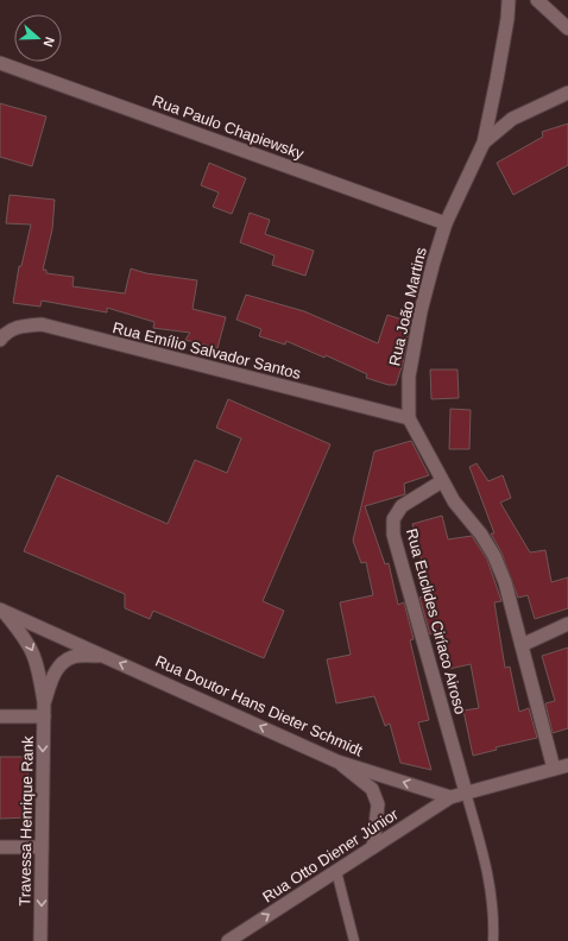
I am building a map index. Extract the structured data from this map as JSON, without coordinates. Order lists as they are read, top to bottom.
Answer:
{
  "streets": {
    "street": [
      "Rua Paulo Chapiewsky",
      "Rua João Martins",
      "Rua Emílio Salvador Santos",
      "Rua Euclides Ciríaco Airoso",
      "Rua Doutor Hans Dieter Schmidt",
      "Travessa Henrique Rank",
      "Rua Otto Diener Júnior"
    ]
  },
  "crossings": [
    ["Rua Paulo Chapiewsky", "Rua João Martins"],
    ["Rua João Martins", "Rua Emílio Salvador Santos"],
    ["Rua João Martins", "Rua Euclides Ciríaco Airoso"],
    ["Rua Doutor Hans Dieter Schmidt", "Travessa Henrique Rank"],
    ["Rua Doutor Hans Dieter Schmidt", "Rua Otto Diener Júnior"]
  ],
  "one_way": ["Rua Doutor Hans Dieter Schmidt", "Travessa Henrique Rank", "Rua Otto Diener Júnior"],
  "north": "right"
}
